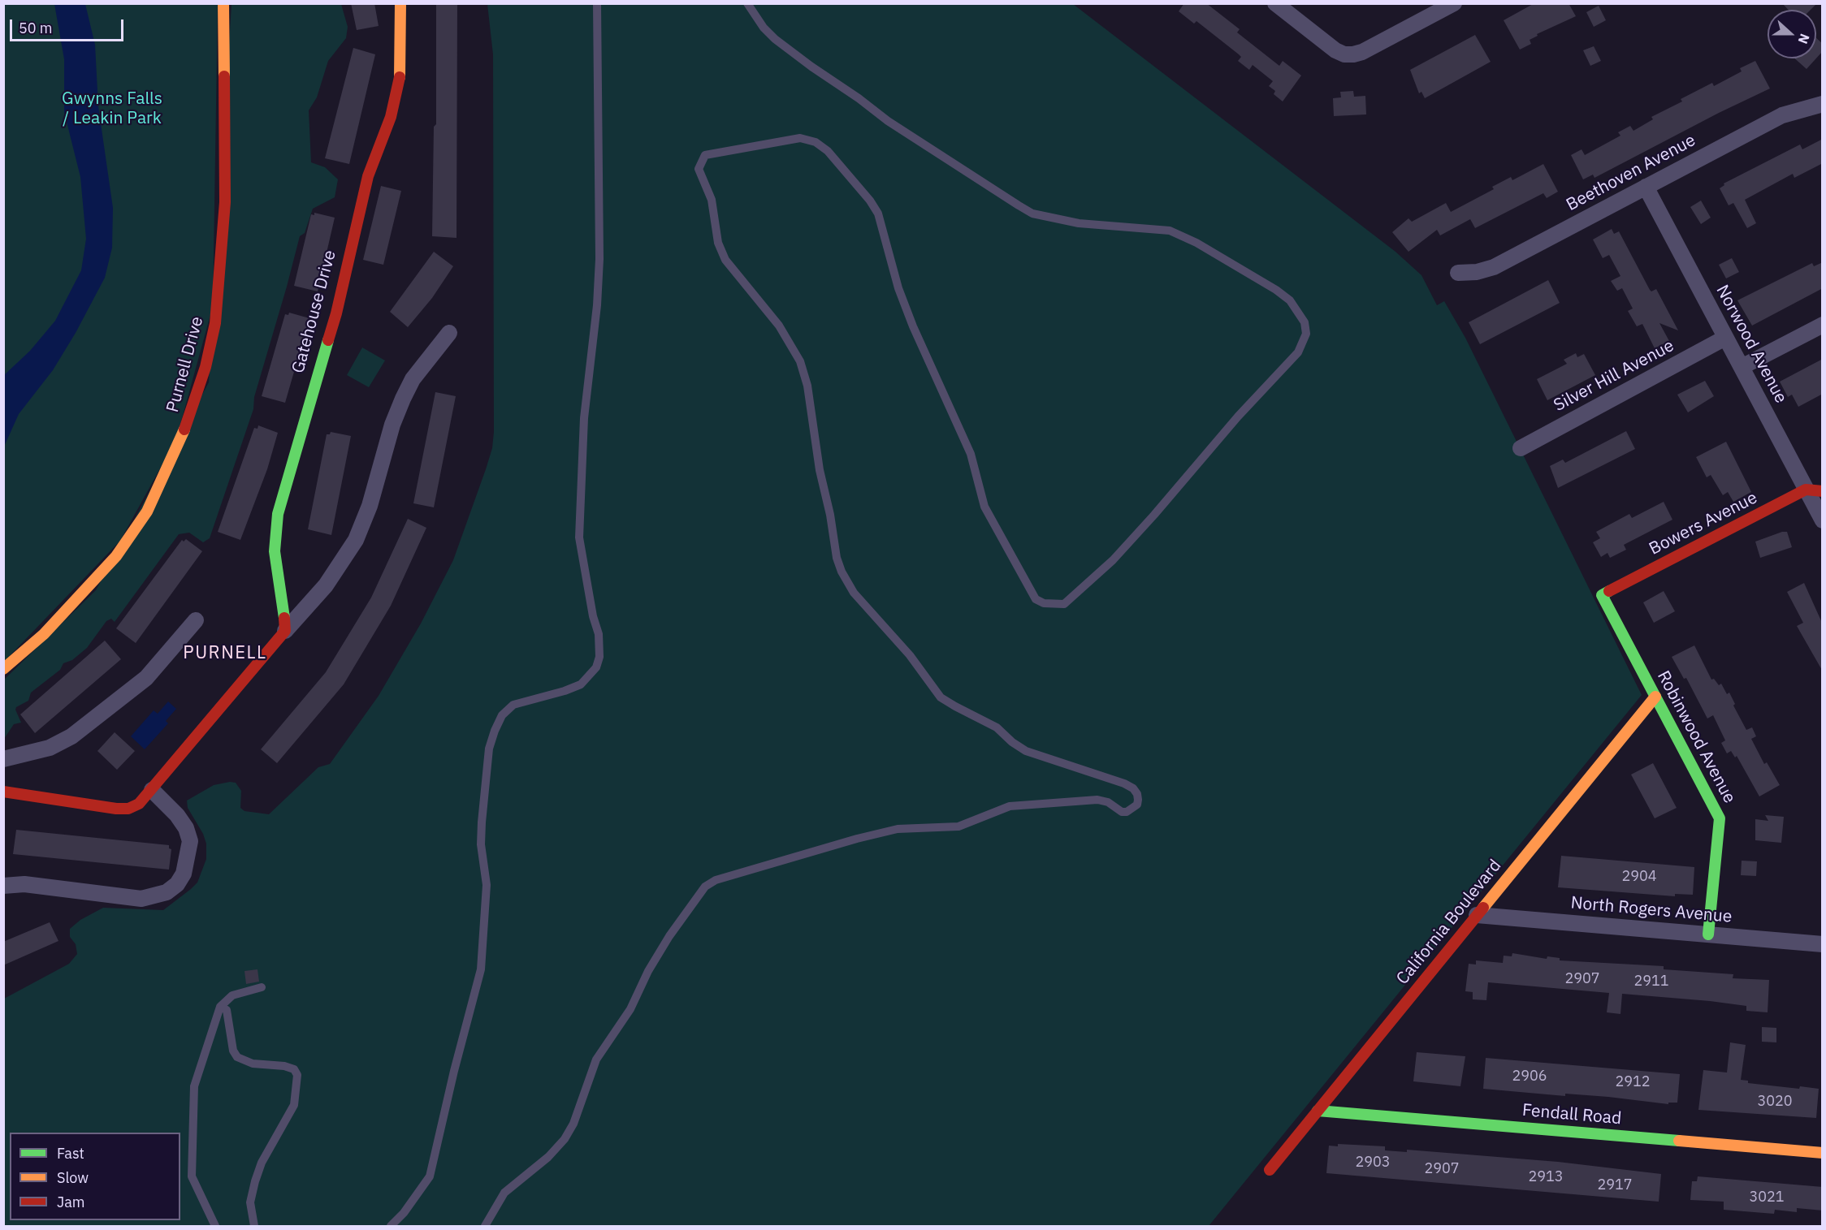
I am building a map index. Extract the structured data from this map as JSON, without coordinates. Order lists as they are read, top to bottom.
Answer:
{
  "streets": {
    "street": [
      "Beethoven Avenue",
      "Gatehouse Drive",
      "Norwood Avenue",
      "Purnell Drive",
      "Silver Hill Avenue",
      "Bowers Avenue",
      "Robinwood Avenue",
      "North Rogers Avenue",
      "California Boulevard",
      "Fendall Road"
    ]
  },
  "crossings": [
    ["Beethoven Avenue", "Norwood Avenue"],
    ["Norwood Avenue", "Silver Hill Avenue"],
    ["Norwood Avenue", "Bowers Avenue"],
    ["Bowers Avenue", "Robinwood Avenue"],
    ["Robinwood Avenue", "North Rogers Avenue"],
    ["Robinwood Avenue", "California Boulevard"],
    ["North Rogers Avenue", "California Boulevard"],
    ["California Boulevard", "Fendall Road"]
  ],
  "districts": ["PURNELL"],
  "parks": ["Gwynns Falls / Leakin Park"],
  "house_numbers": [
    "2904",
    "2907",
    "2911",
    "2906",
    "2912",
    "3020",
    "2903",
    "2907",
    "2913",
    "2917",
    "3021"
  ],
  "legend": ["Fast", "Slow", "Jam"],
  "scale_bar": "50 m",
  "north": "right"
}
